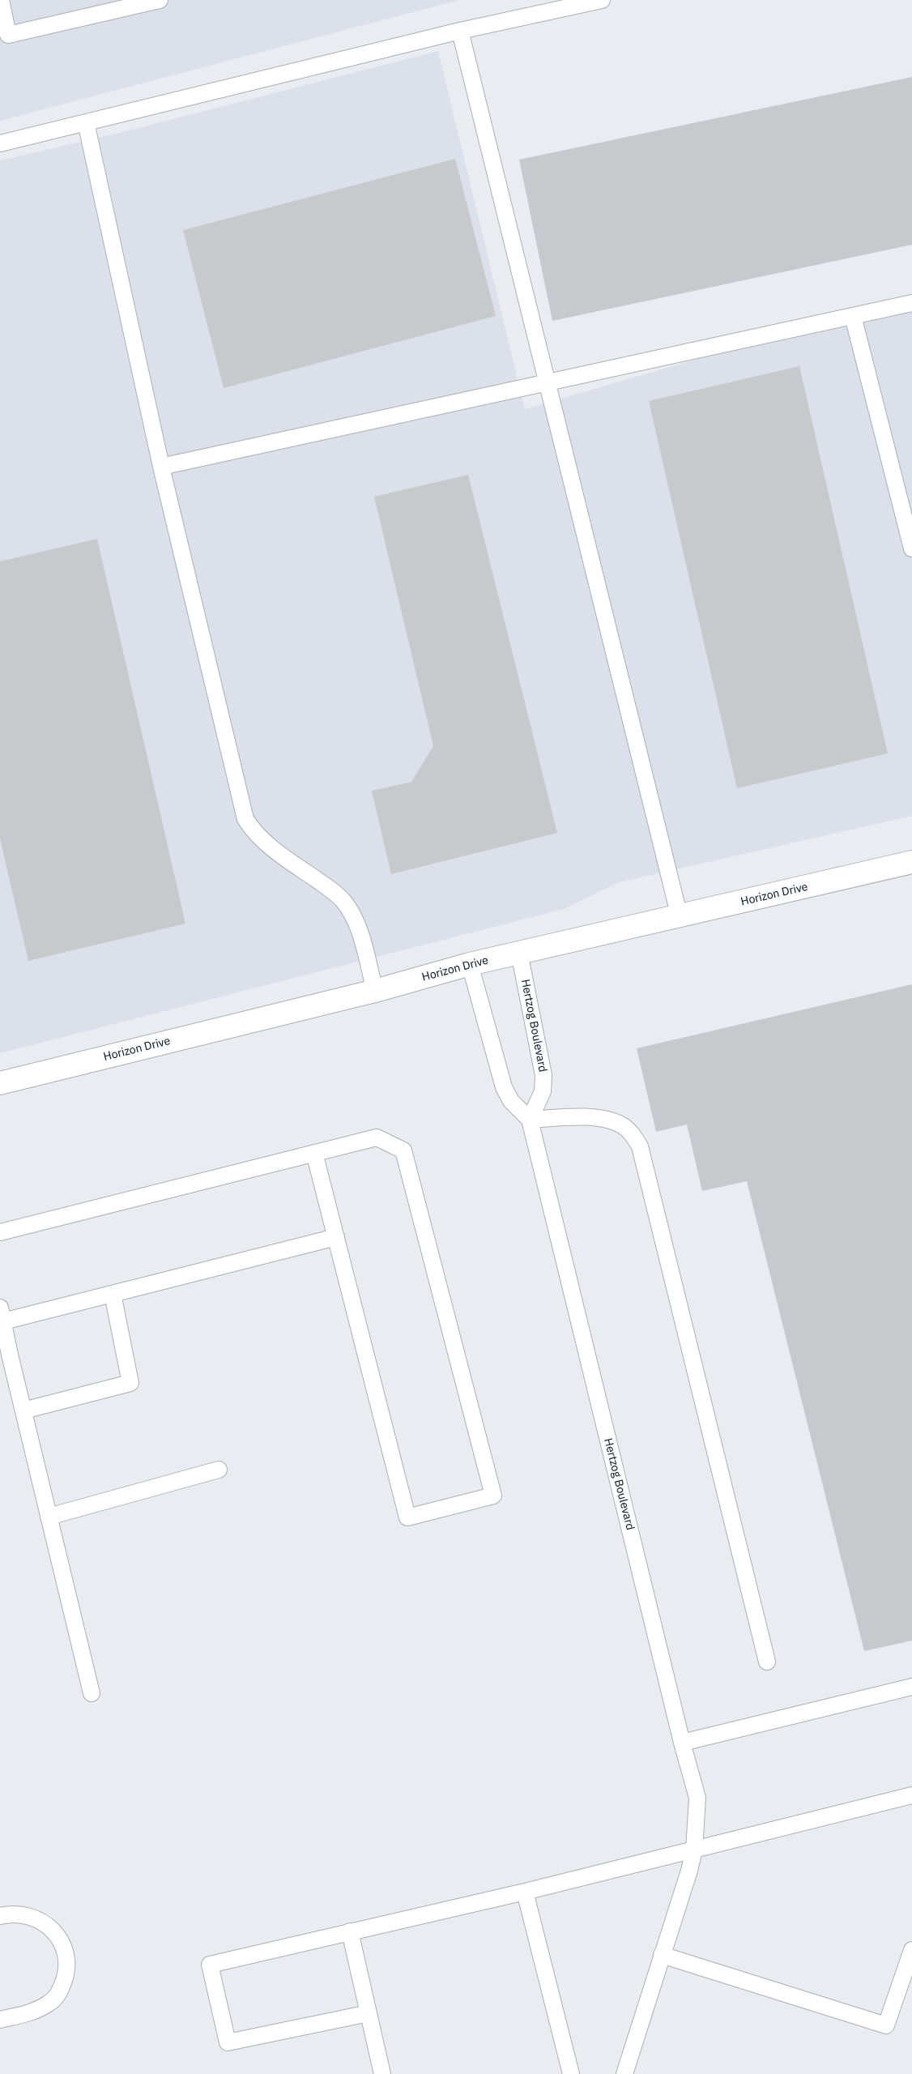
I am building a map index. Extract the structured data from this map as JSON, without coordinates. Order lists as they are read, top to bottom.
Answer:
{
  "streets": {
    "street": ["Horizon Drive"],
    "lane": ["Hertzog Boulevard"]
  },
  "crossings": [
    ["Horizon Drive", "Hertzog Boulevard"]
  ]
}
